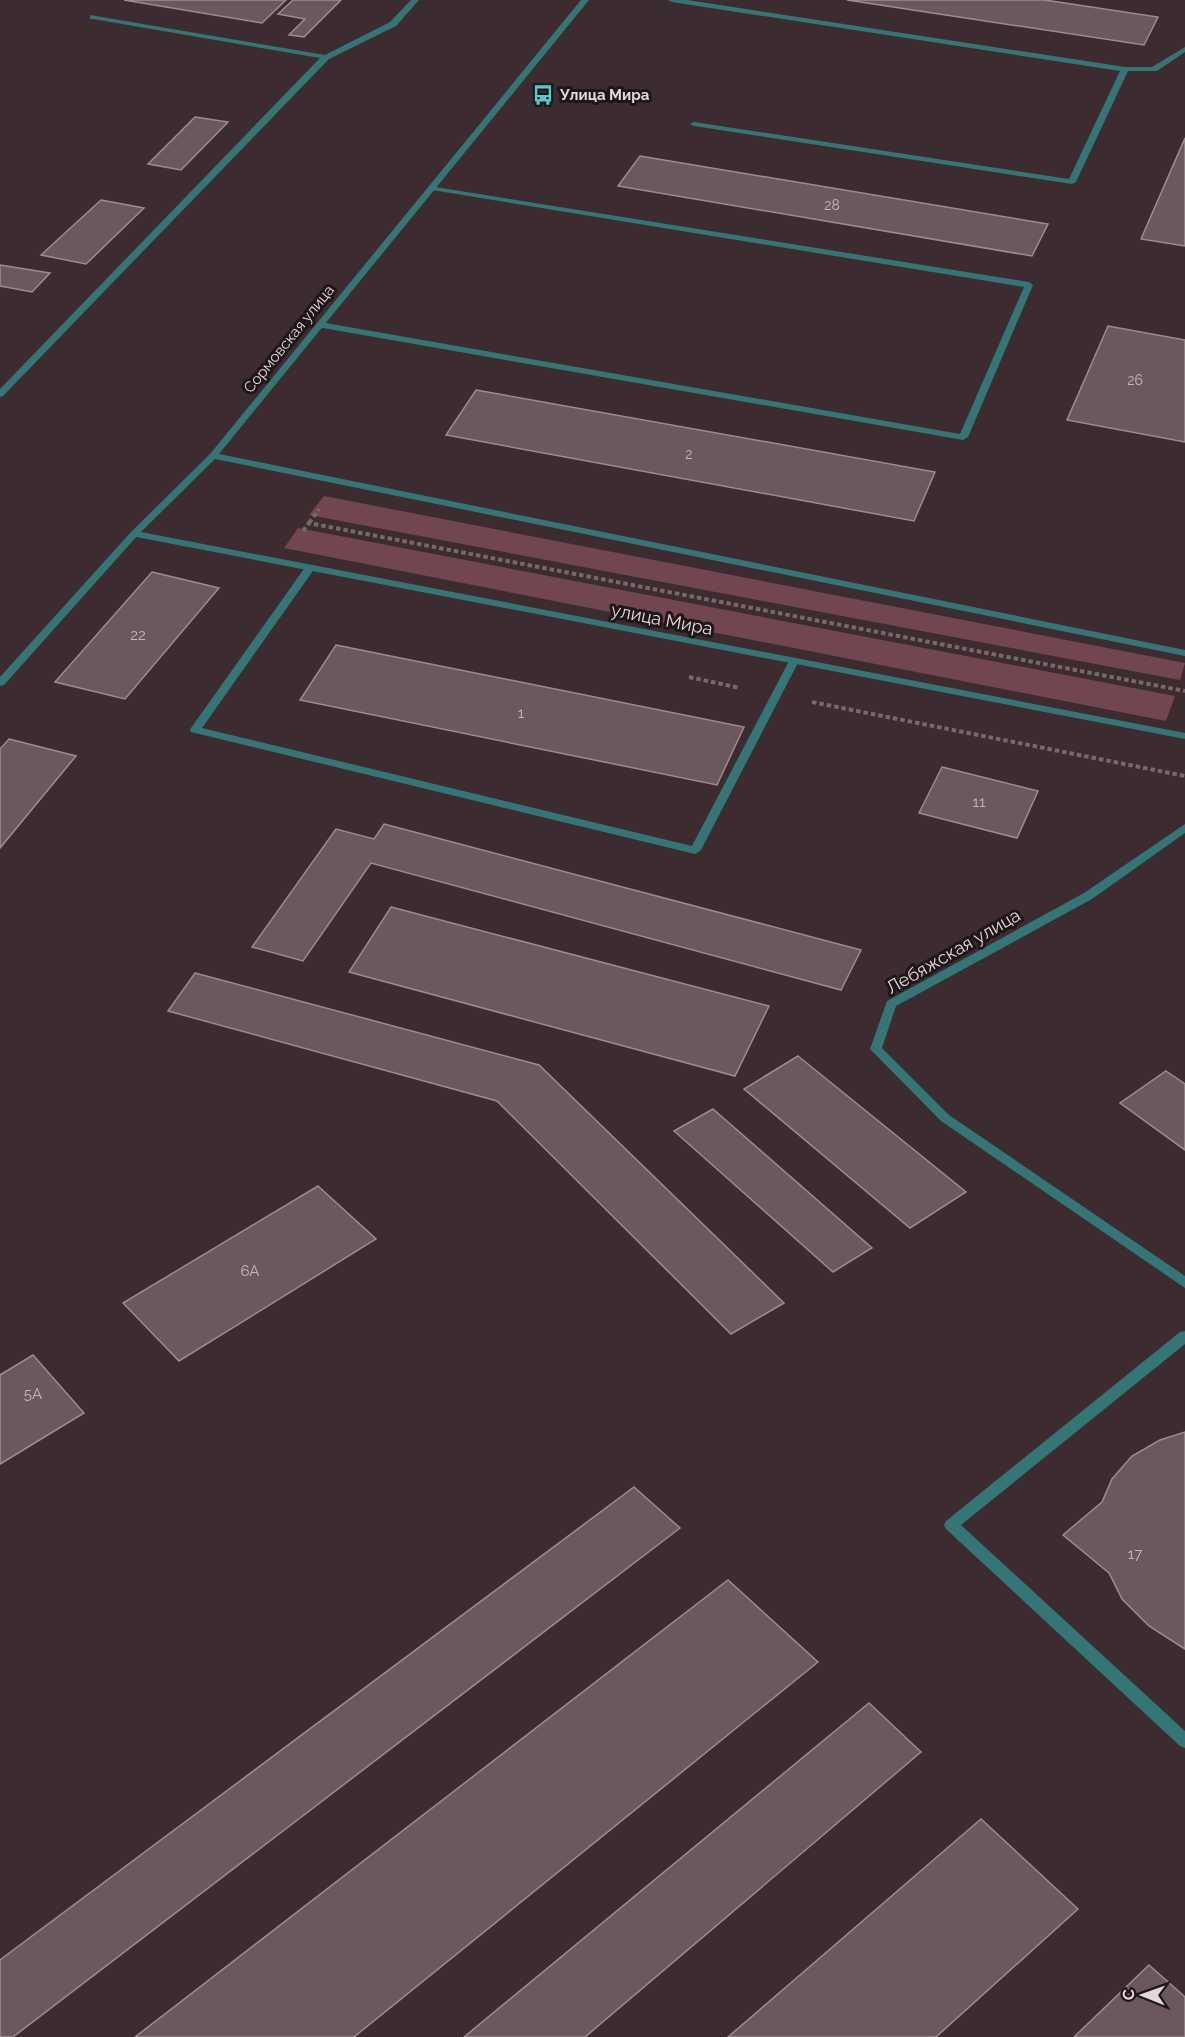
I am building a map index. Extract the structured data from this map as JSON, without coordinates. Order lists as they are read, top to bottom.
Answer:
{
  "streets": {
    "street": ["Сормовская улица", "улица Мира", "Лебяжская улица"]
  },
  "crossings": [
    ["Сормовская улица", "улица Мира"]
  ],
  "places": {
    "bus stop": ["Улица Мира"]
  },
  "house_numbers": [
    "28",
    "26",
    "2",
    "22",
    "1",
    "11",
    "6А",
    "5А",
    "17"
  ],
  "north": "left"
}
